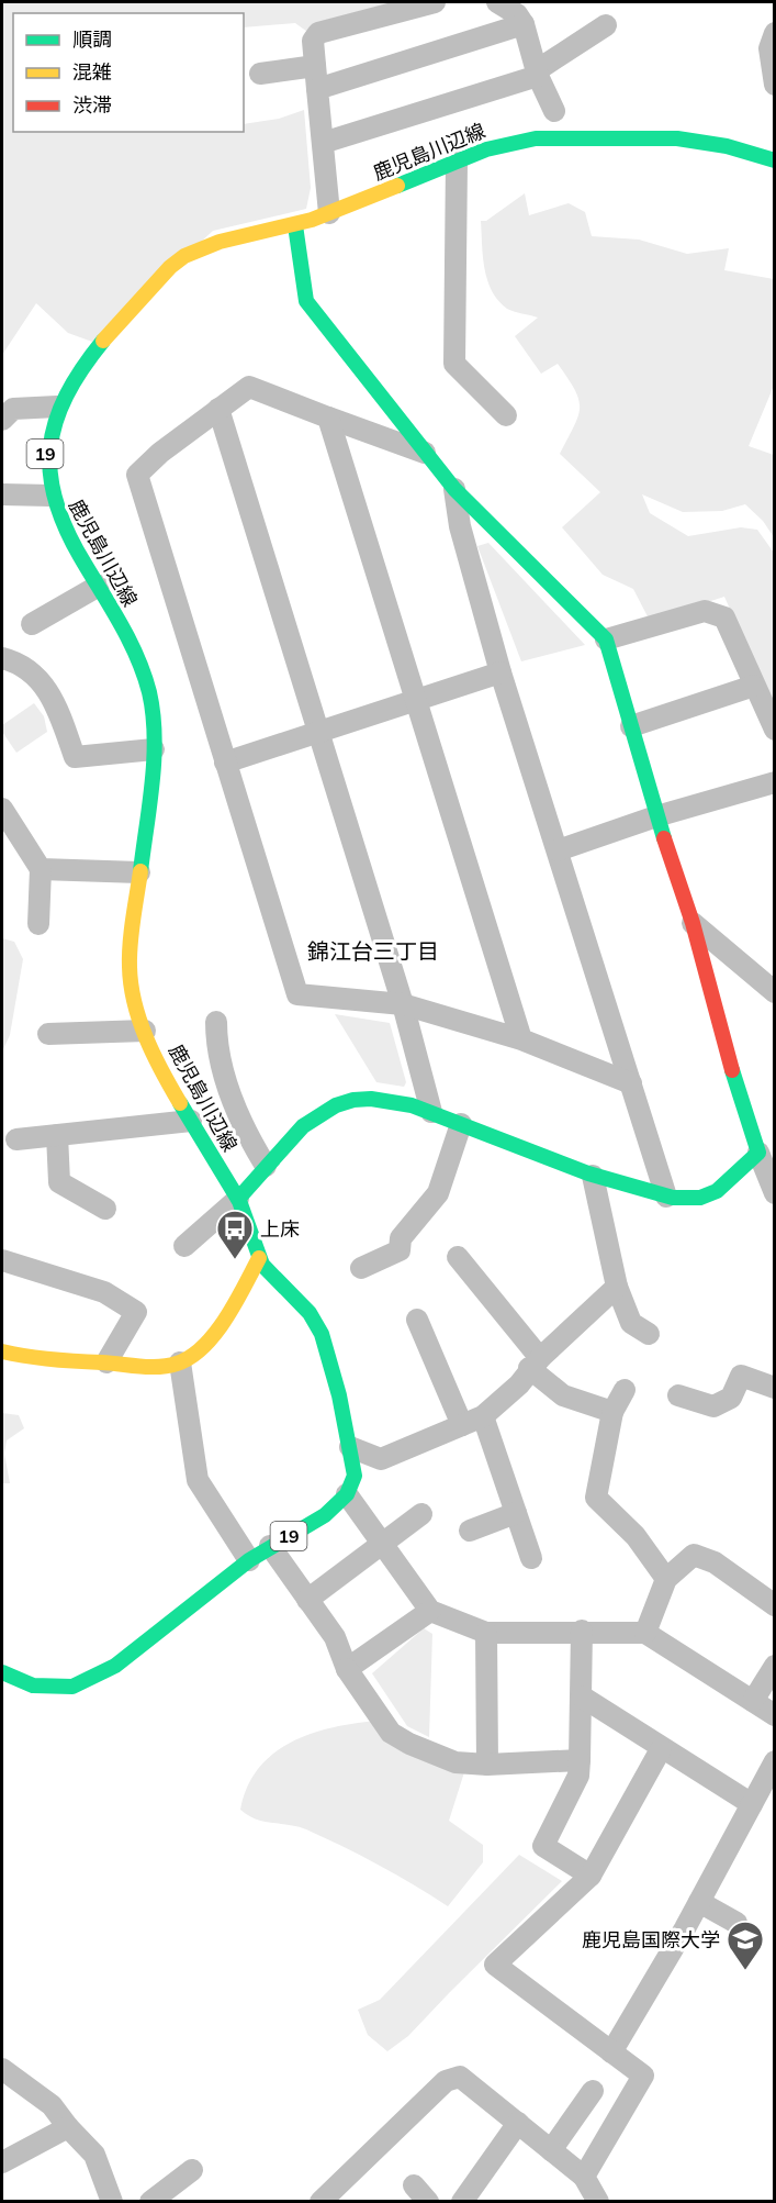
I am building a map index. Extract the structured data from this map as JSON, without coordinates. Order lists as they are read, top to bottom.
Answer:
{
  "streets": {
    "main road": ["鹿児島川辺線", "19"]
  },
  "crossings": [
    ["鹿児島川辺線", "19"]
  ],
  "districts": ["錦江台三丁目"],
  "places": {
    "bus stop": ["上床"],
    "school or university": ["鹿児島国際大学"]
  },
  "legend": ["順調", "混雑", "渋滞"]
}
